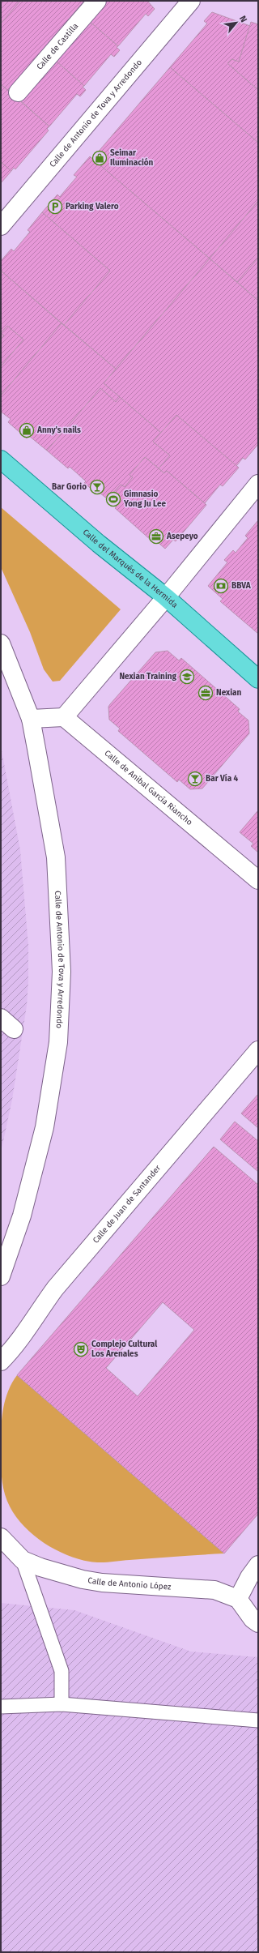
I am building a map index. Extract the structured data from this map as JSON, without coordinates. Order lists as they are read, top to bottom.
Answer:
{
  "streets": {
    "main road": ["Calle del Marqués de la Hermida"],
    "street": [
      "Calle de Castilla",
      "Calle de Antonio de Tova y Arredondo",
      "Calle de Anibal García Riancho",
      "Calle de Juan de Santander",
      "Calle de Antonio López"
    ]
  },
  "places": {
    "shop": ["Seimar Iluminación", "Anny's nails"],
    "parking": ["Parking Valero"],
    "bar": ["Bar Gorio", "Bar Vía 4"],
    "sports": ["Gimnasio Yong Ju Lee"],
    "office": ["Asepeyo", "Nexian"],
    "bank": ["BBVA"],
    "school or university": ["Nexian Training"],
    "theatre": ["Complejo Cultural Los Arenales"]
  },
  "north": "top right"
}
